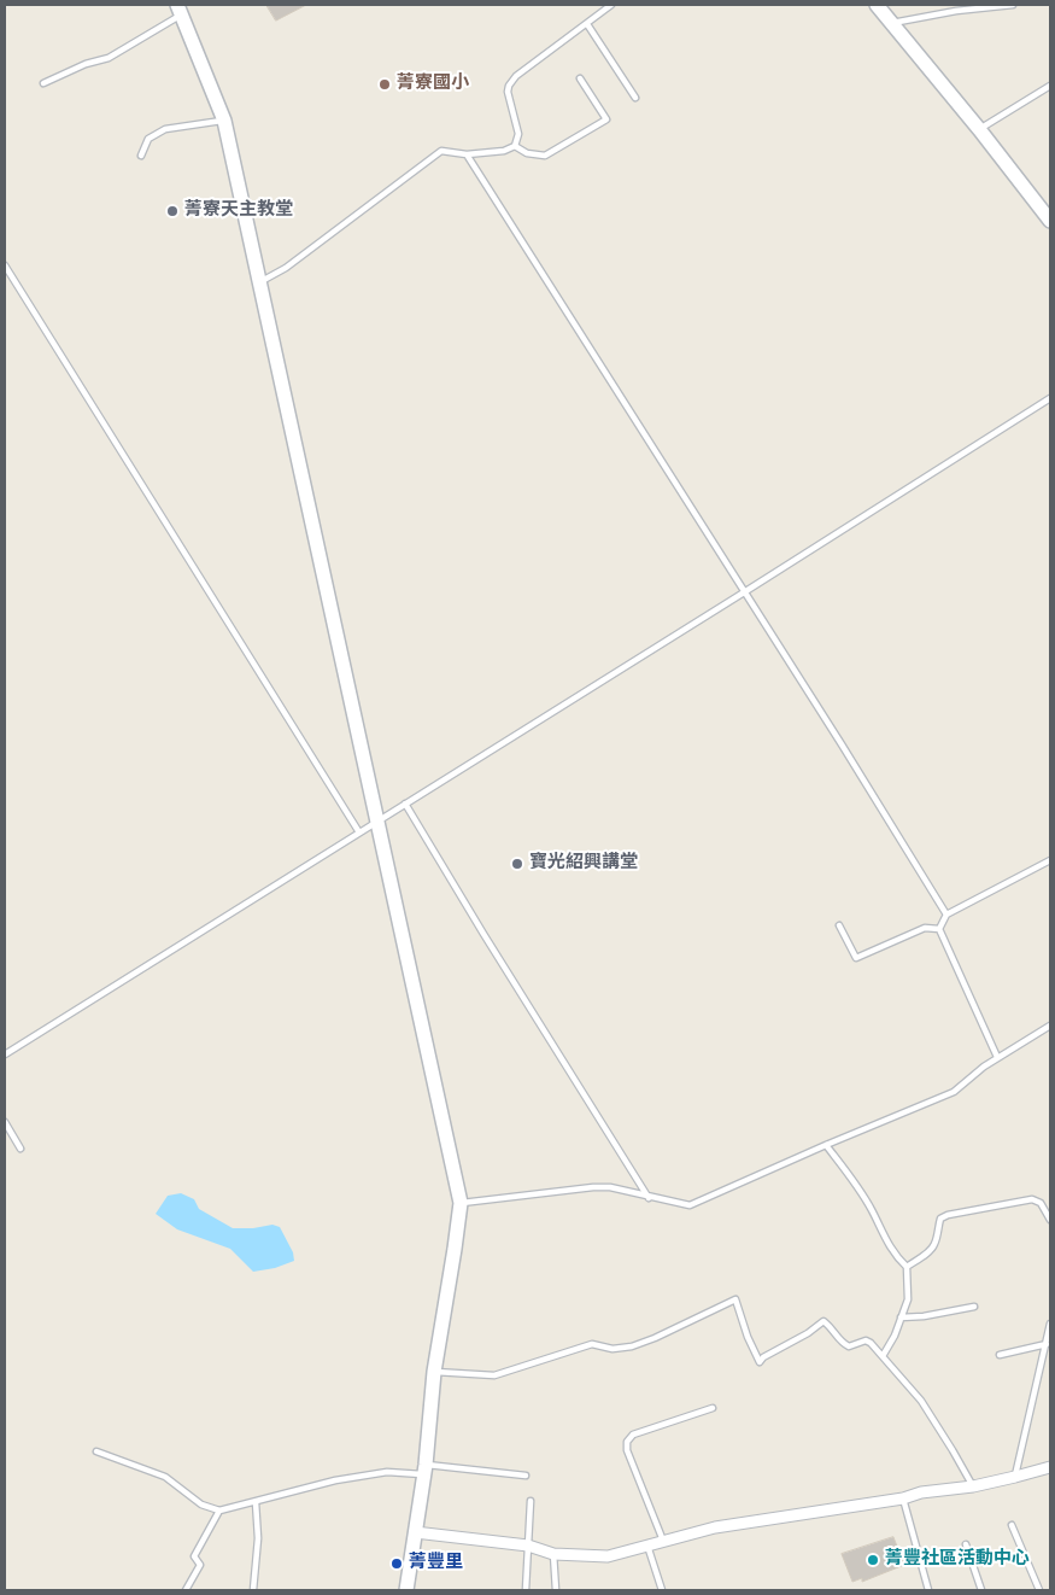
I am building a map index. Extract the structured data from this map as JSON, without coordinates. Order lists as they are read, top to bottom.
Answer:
{
  "places": [
    "菁寮國小",
    "菁寮天主教堂",
    "寶光紹興講堂",
    "菁豐社區活動中心",
    "菁豐里"
  ]
}
